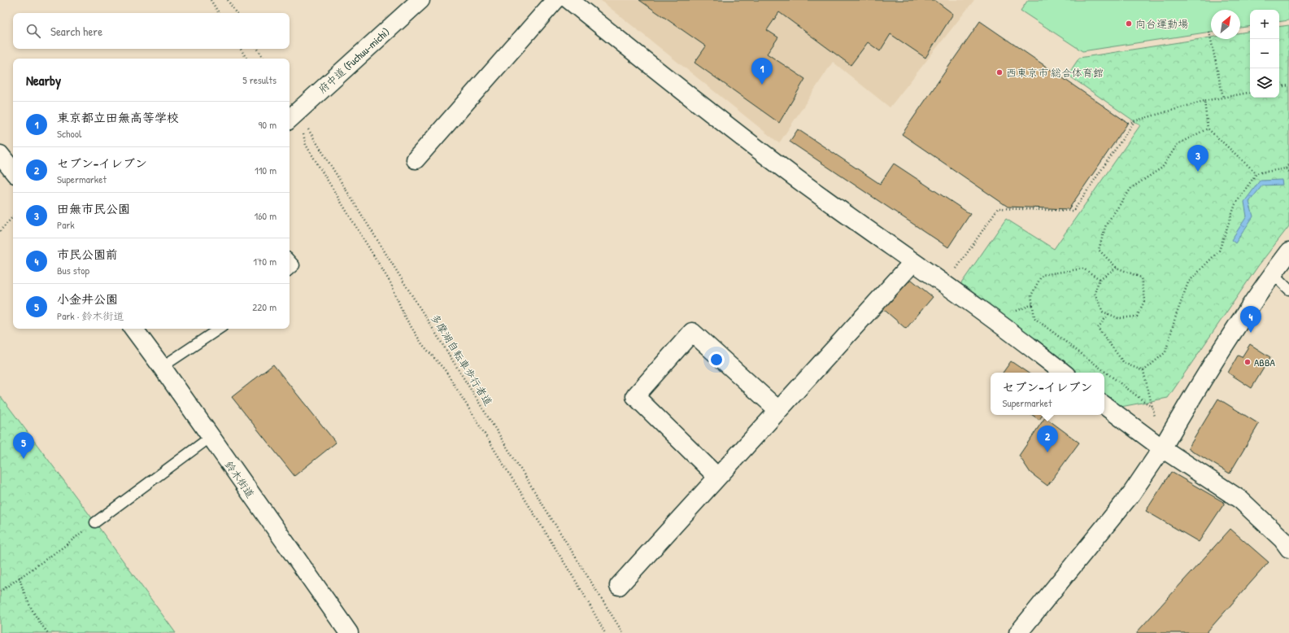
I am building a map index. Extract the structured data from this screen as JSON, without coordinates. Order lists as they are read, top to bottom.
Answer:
{
  "streets": {
    "street": ["府中道 (Fuchuu-michi)", "鈴木街道"],
    "path": ["多摩湖自転車歩行者道"]
  },
  "crossings": [
    ["府中道 (Fuchuu-michi)", "多摩湖自転車歩行者道"]
  ],
  "places": ["向台運動場", "西東京市 総合体育館", "ABBA"],
  "north": "top right",
  "page": {
    "map_buttons": ["+", "−"],
    "search": "Search here",
    "pins": [
      "1",
      "3",
      "4",
      "2",
      "5"
    ],
    "heading": ["Nearby", "5 results"],
    "list": [
      {
        "mark": "1",
        "name": "東京都立田無高等学校",
        "note": "School",
        "value": "90 m"
      },
      {
        "mark": "2",
        "name": "セブン-イレブン",
        "note": "Supermarket",
        "value": "110 m"
      },
      {
        "mark": "3",
        "name": "田無市民公園",
        "note": "Park",
        "value": "160 m"
      },
      {
        "mark": "4",
        "name": "市民公園前",
        "note": "Bus stop",
        "value": "170 m"
      },
      {
        "mark": "5",
        "name": "小金井公園",
        "note": "Park · 鈴木街道",
        "value": "220 m"
      }
    ],
    "popup": ["セブン-イレブン", "Supermarket"]
  }
}
